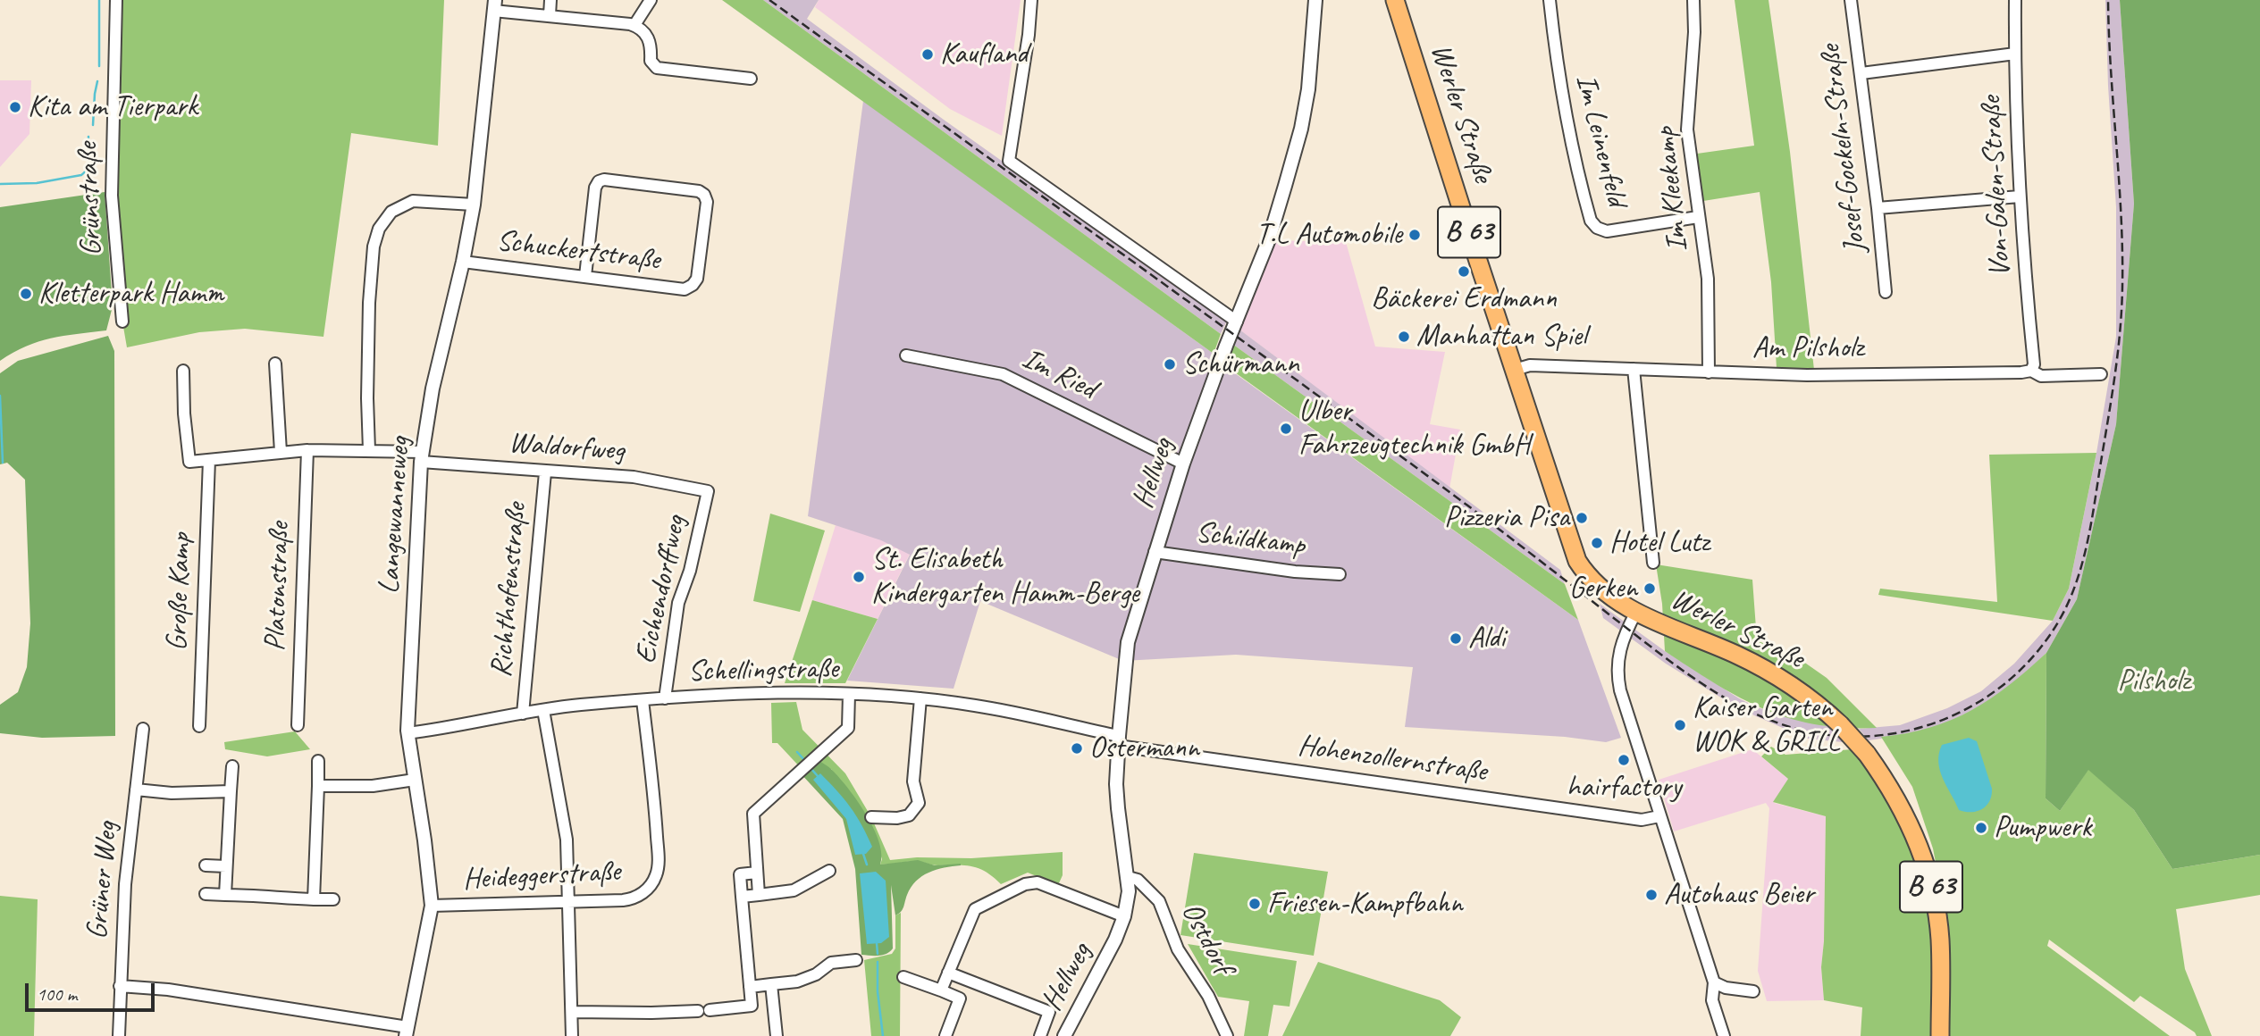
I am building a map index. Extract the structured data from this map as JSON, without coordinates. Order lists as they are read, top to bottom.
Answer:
{
  "streets": {
    "main road": ["Werler Straße", "B 63"],
    "street": [
      "Im Leinenfeld",
      "Josef-Gockeln-Straße",
      "Von-Galen-Straße",
      "Im Kleekamp",
      "Grünstraße",
      "Schuckertstraße",
      "Am Pilsholz",
      "Im Ried",
      "Waldorfweg",
      "Hellweg",
      "Langewanneweg",
      "Schildkamp",
      "Platonstraße",
      "Eichendorffweg",
      "Richthofenstraße",
      "Große Kamp",
      "Schellingstraße",
      "Hohenzollernstraße",
      "Heideggerstraße",
      "Grüner Weg",
      "Ostdorf"
    ]
  },
  "crossings": [
    ["Werler Straße", "Am Pilsholz"],
    ["Werler Straße", "Hohenzollernstraße"],
    ["Im Leinenfeld", "Im Kleekamp"],
    ["Von-Galen-Straße", "Am Pilsholz"],
    ["Im Kleekamp", "Am Pilsholz"],
    ["Schuckertstraße", "Langewanneweg"],
    ["Im Ried", "Hellweg"],
    ["Waldorfweg", "Langewanneweg"],
    ["Waldorfweg", "Platonstraße"],
    ["Waldorfweg", "Eichendorffweg"],
    ["Waldorfweg", "Richthofenstraße"],
    ["Waldorfweg", "Große Kamp"],
    ["Hellweg", "Schildkamp"],
    ["Hellweg", "Schellingstraße"],
    ["Hellweg", "Hohenzollernstraße"],
    ["Hellweg", "Ostdorf"],
    ["Langewanneweg", "Schellingstraße"],
    ["Langewanneweg", "Heideggerstraße"],
    ["Eichendorffweg", "Schellingstraße"],
    ["Richthofenstraße", "Schellingstraße"],
    ["Schellingstraße", "Hohenzollernstraße"],
    ["Schellingstraße", "Heideggerstraße"]
  ],
  "parks": ["Pilsholz"],
  "places": [
    "Kaufland",
    "Kita am Tierpark",
    "T.L Automobile",
    "Bäckerei Erdmann",
    "Kletterpark Hamm",
    "Manhattan Spiel",
    "Schürmann",
    "Ulber Fahrzeugtechnik GmbH",
    "Pizzeria Pisa",
    "Hotel Lutz",
    "St. Elisabeth Kindergarten Hamm-Berge",
    "Gerken",
    "Aldi",
    "Kaiser Garten WOK & GRILL",
    "Ostermann",
    "hairfactory",
    "Pumpwerk",
    "Autohaus Beier",
    "Friesen-Kampfbahn"
  ],
  "scale_bar": "100 m"
}
